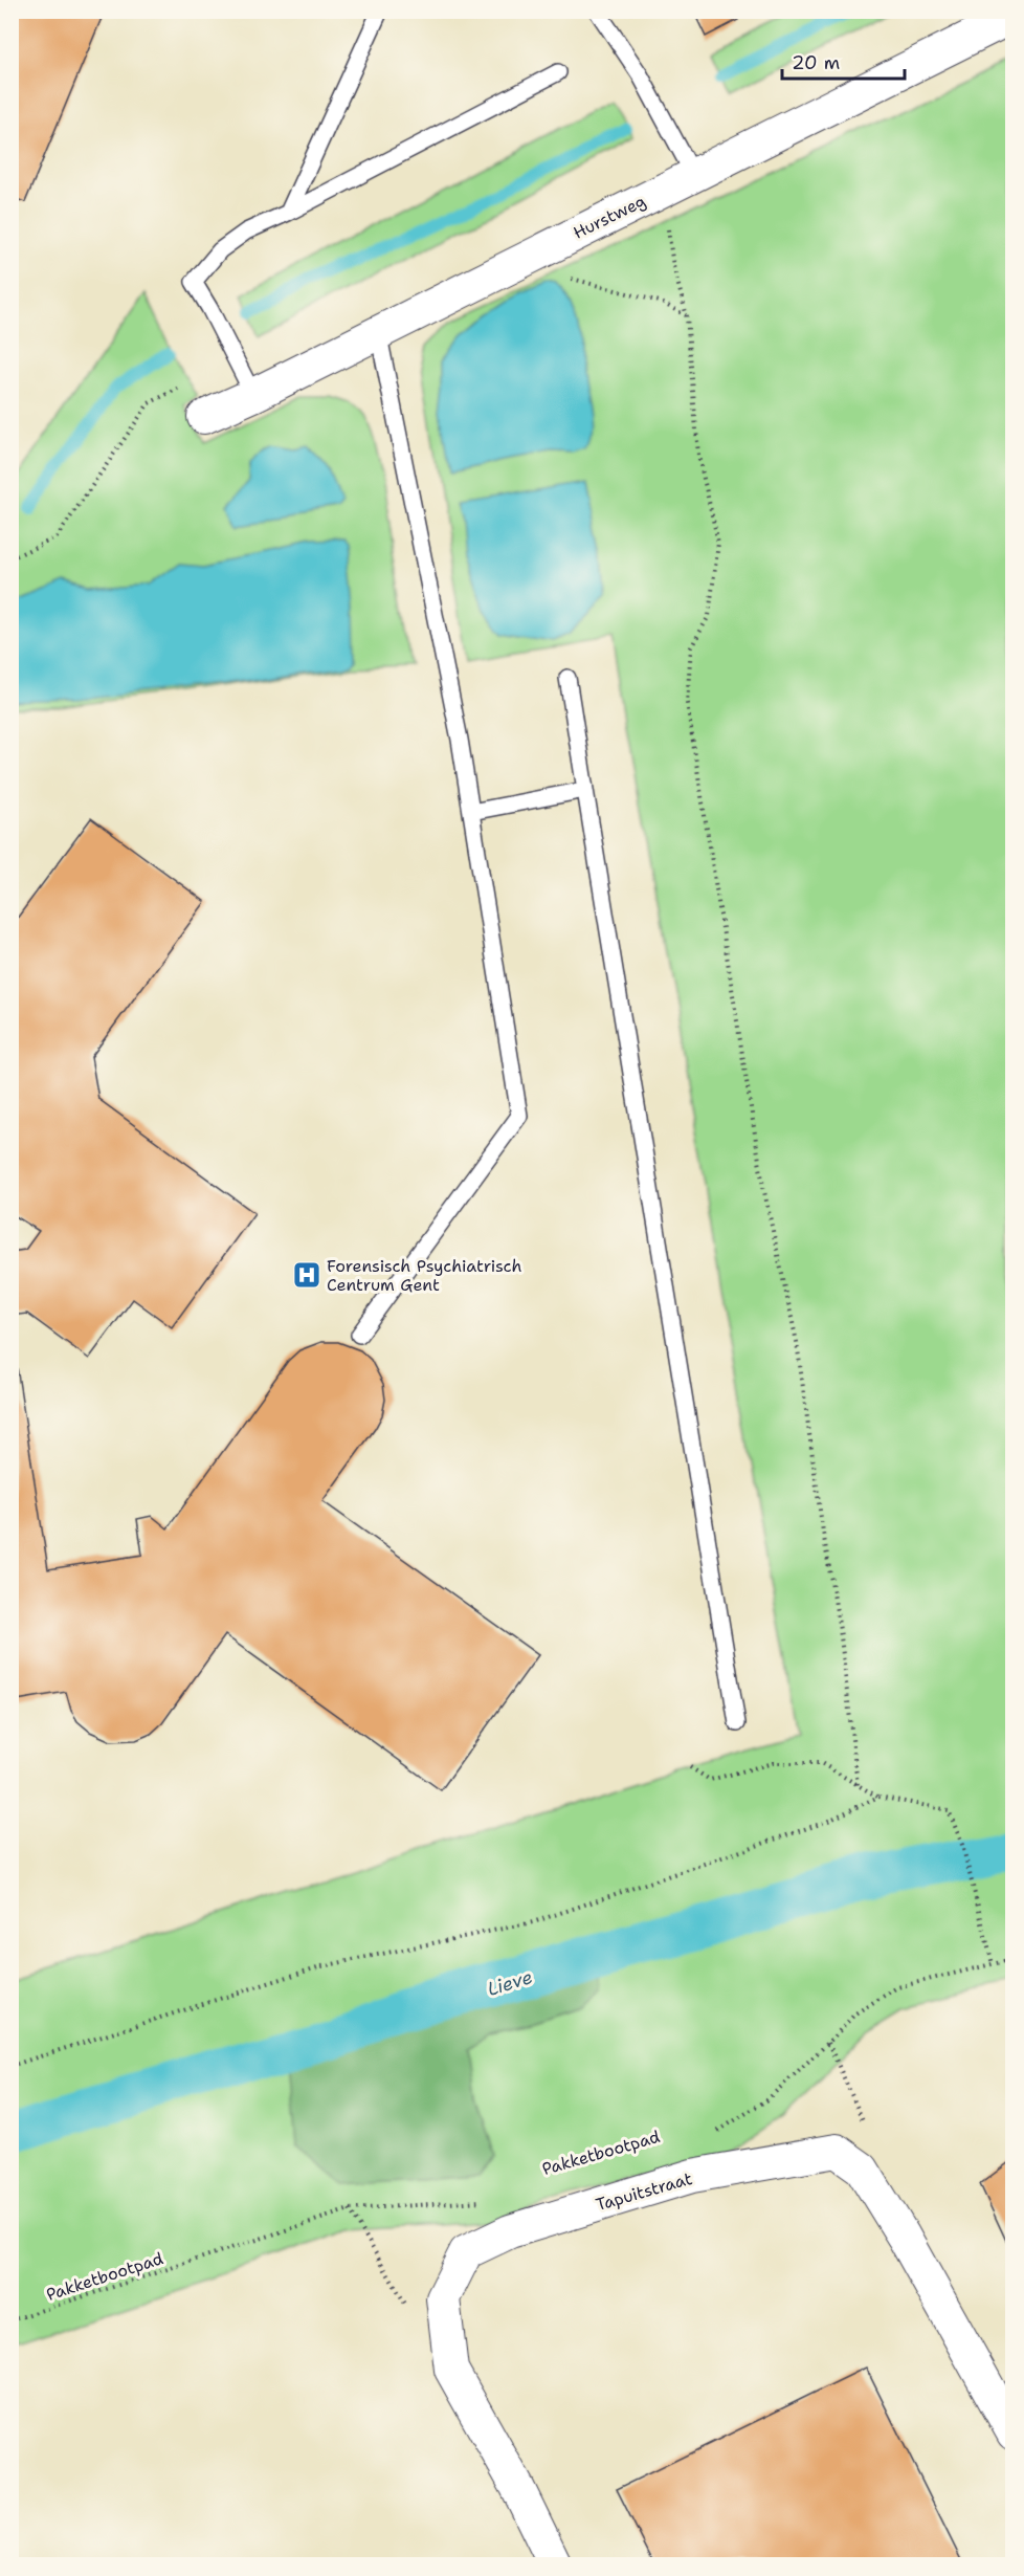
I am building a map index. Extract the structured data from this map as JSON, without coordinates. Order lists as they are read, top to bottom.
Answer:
{
  "streets": {
    "street": ["Hurstweg", "Tapuitstraat"],
    "path": ["Pakketbootpad"]
  },
  "water": ["Lieve"],
  "places": {
    "hospital": ["Forensisch Psychiatrisch Centrum Gent"]
  },
  "scale_bar": "20 m"
}
